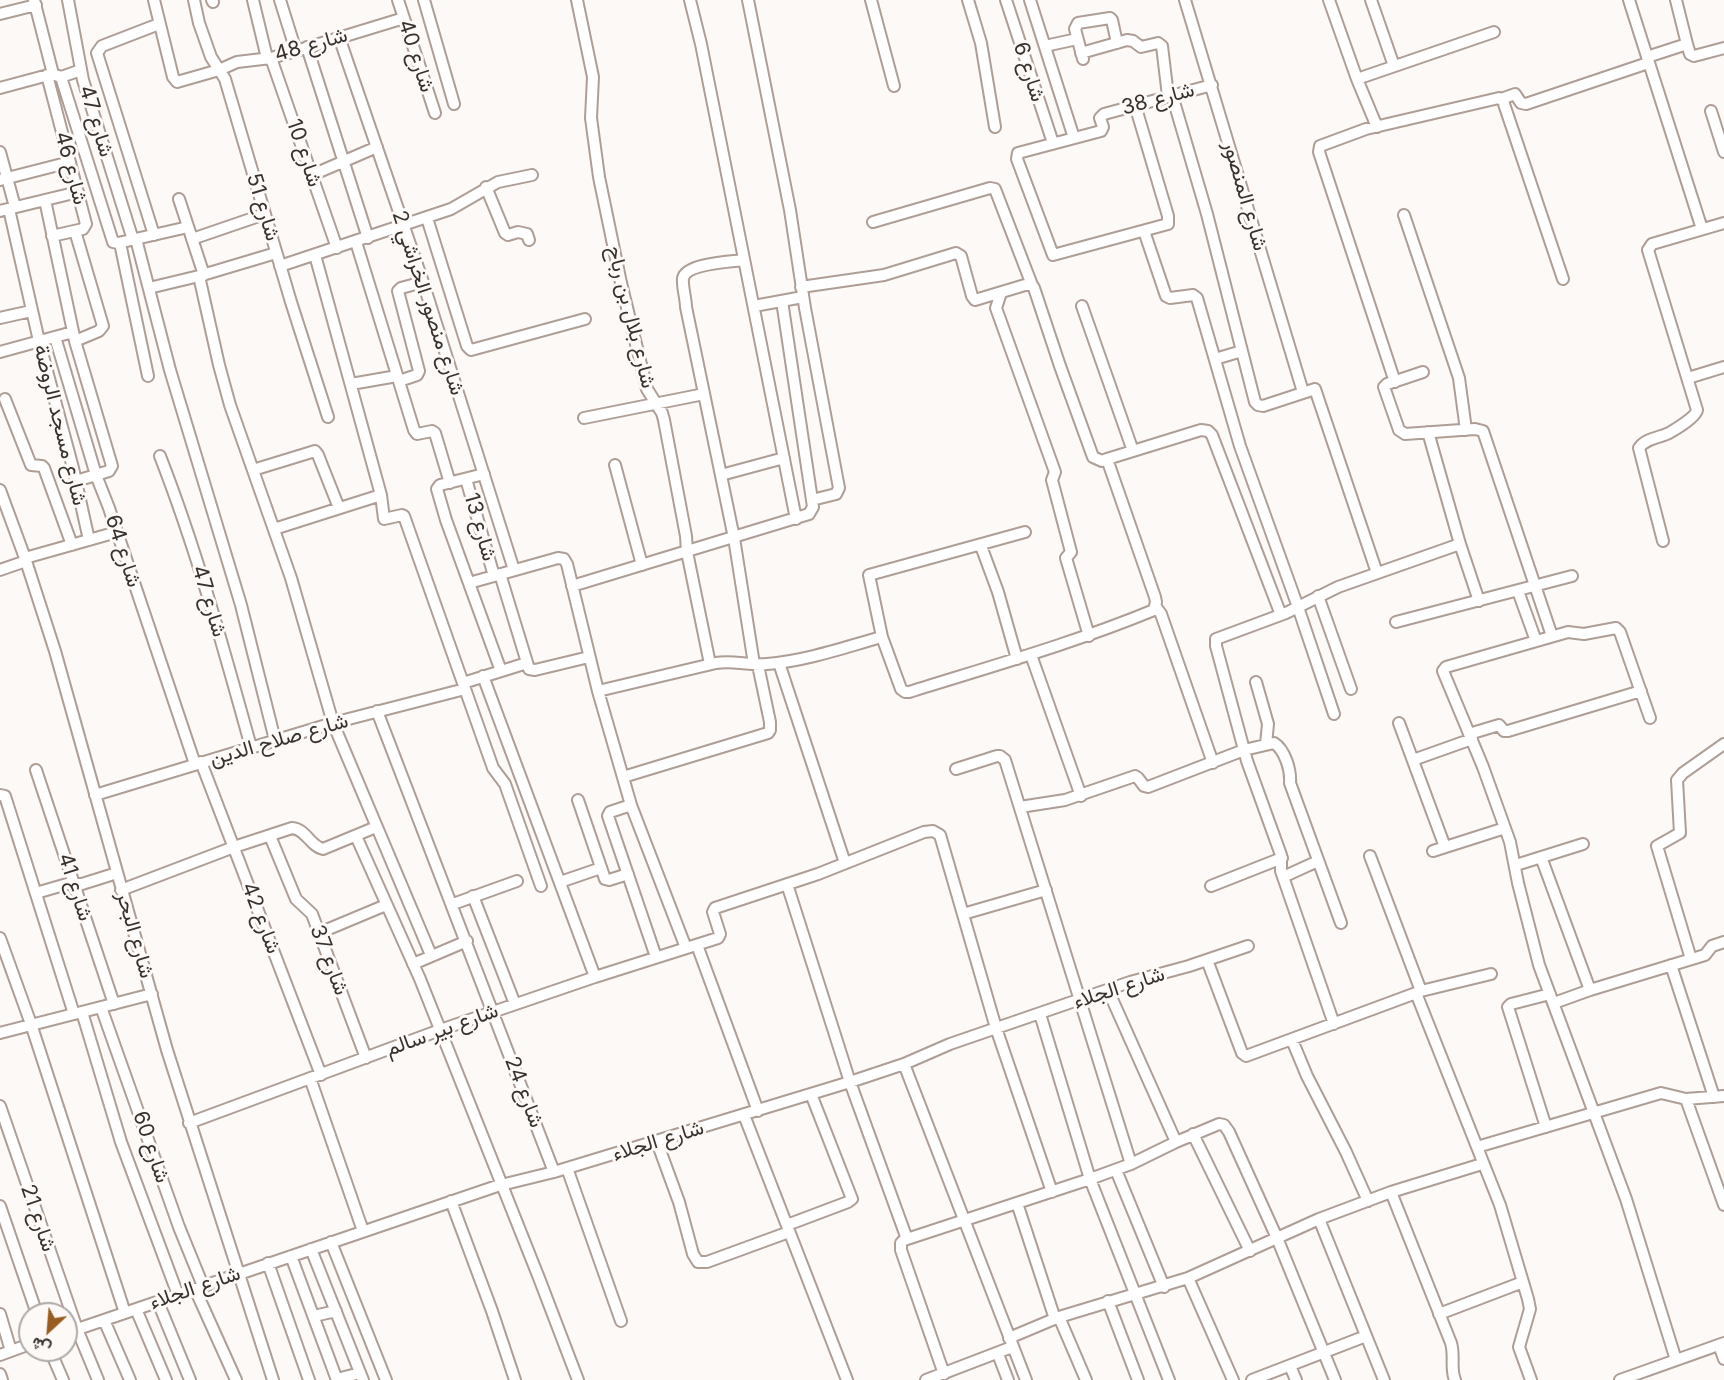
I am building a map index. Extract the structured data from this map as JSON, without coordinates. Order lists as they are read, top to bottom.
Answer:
{
  "streets": {
    "street": [
      "شارع 48",
      "شارع 40",
      "شارع 6",
      "شارع 38",
      "شارع 47",
      "شارع 10",
      "شارع 46",
      "شارع المنصور",
      "شارع 51",
      "شارع منصور الخراشي 2",
      "شارع بلال بن رباح",
      "شارع مسجد الروضة",
      "شارع 13",
      "شارع 64",
      "شارع صلاح الدين",
      "شارع 41",
      "شارع 42",
      "شارع البحر",
      "شارع 37",
      "شارع الجلاء",
      "شارع بير سالم",
      "شارع 24",
      "شارع 60",
      "شارع 21"
    ]
  },
  "crossings": [
    ["شارع 48", "شارع 40"],
    ["شارع 48", "شارع 10"],
    ["شارع 48", "شارع 51"],
    ["شارع 48", "شارع منصور الخراشي 2"],
    ["شارع 6", "شارع 38"],
    ["شارع 38", "شارع المنصور"],
    ["شارع 47", "شارع صلاح الدين"],
    ["شارع 13", "شارع صلاح الدين"],
    ["شارع 64", "شارع صلاح الدين"],
    ["شارع 64", "شارع 42"],
    ["شارع صلاح الدين", "شارع 42"],
    ["شارع صلاح الدين", "شارع البحر"],
    ["شارع صلاح الدين", "شارع 24"],
    ["شارع 42", "شارع الجلاء"],
    ["شارع 42", "شارع بير سالم"],
    ["شارع البحر", "شارع الجلاء"],
    ["شارع البحر", "شارع بير سالم"],
    ["شارع 37", "شارع بير سالم"],
    ["شارع الجلاء", "شارع 24"],
    ["شارع الجلاء", "شارع 60"],
    ["شارع بير سالم", "شارع 24"]
  ],
  "north": "bottom left"
}
